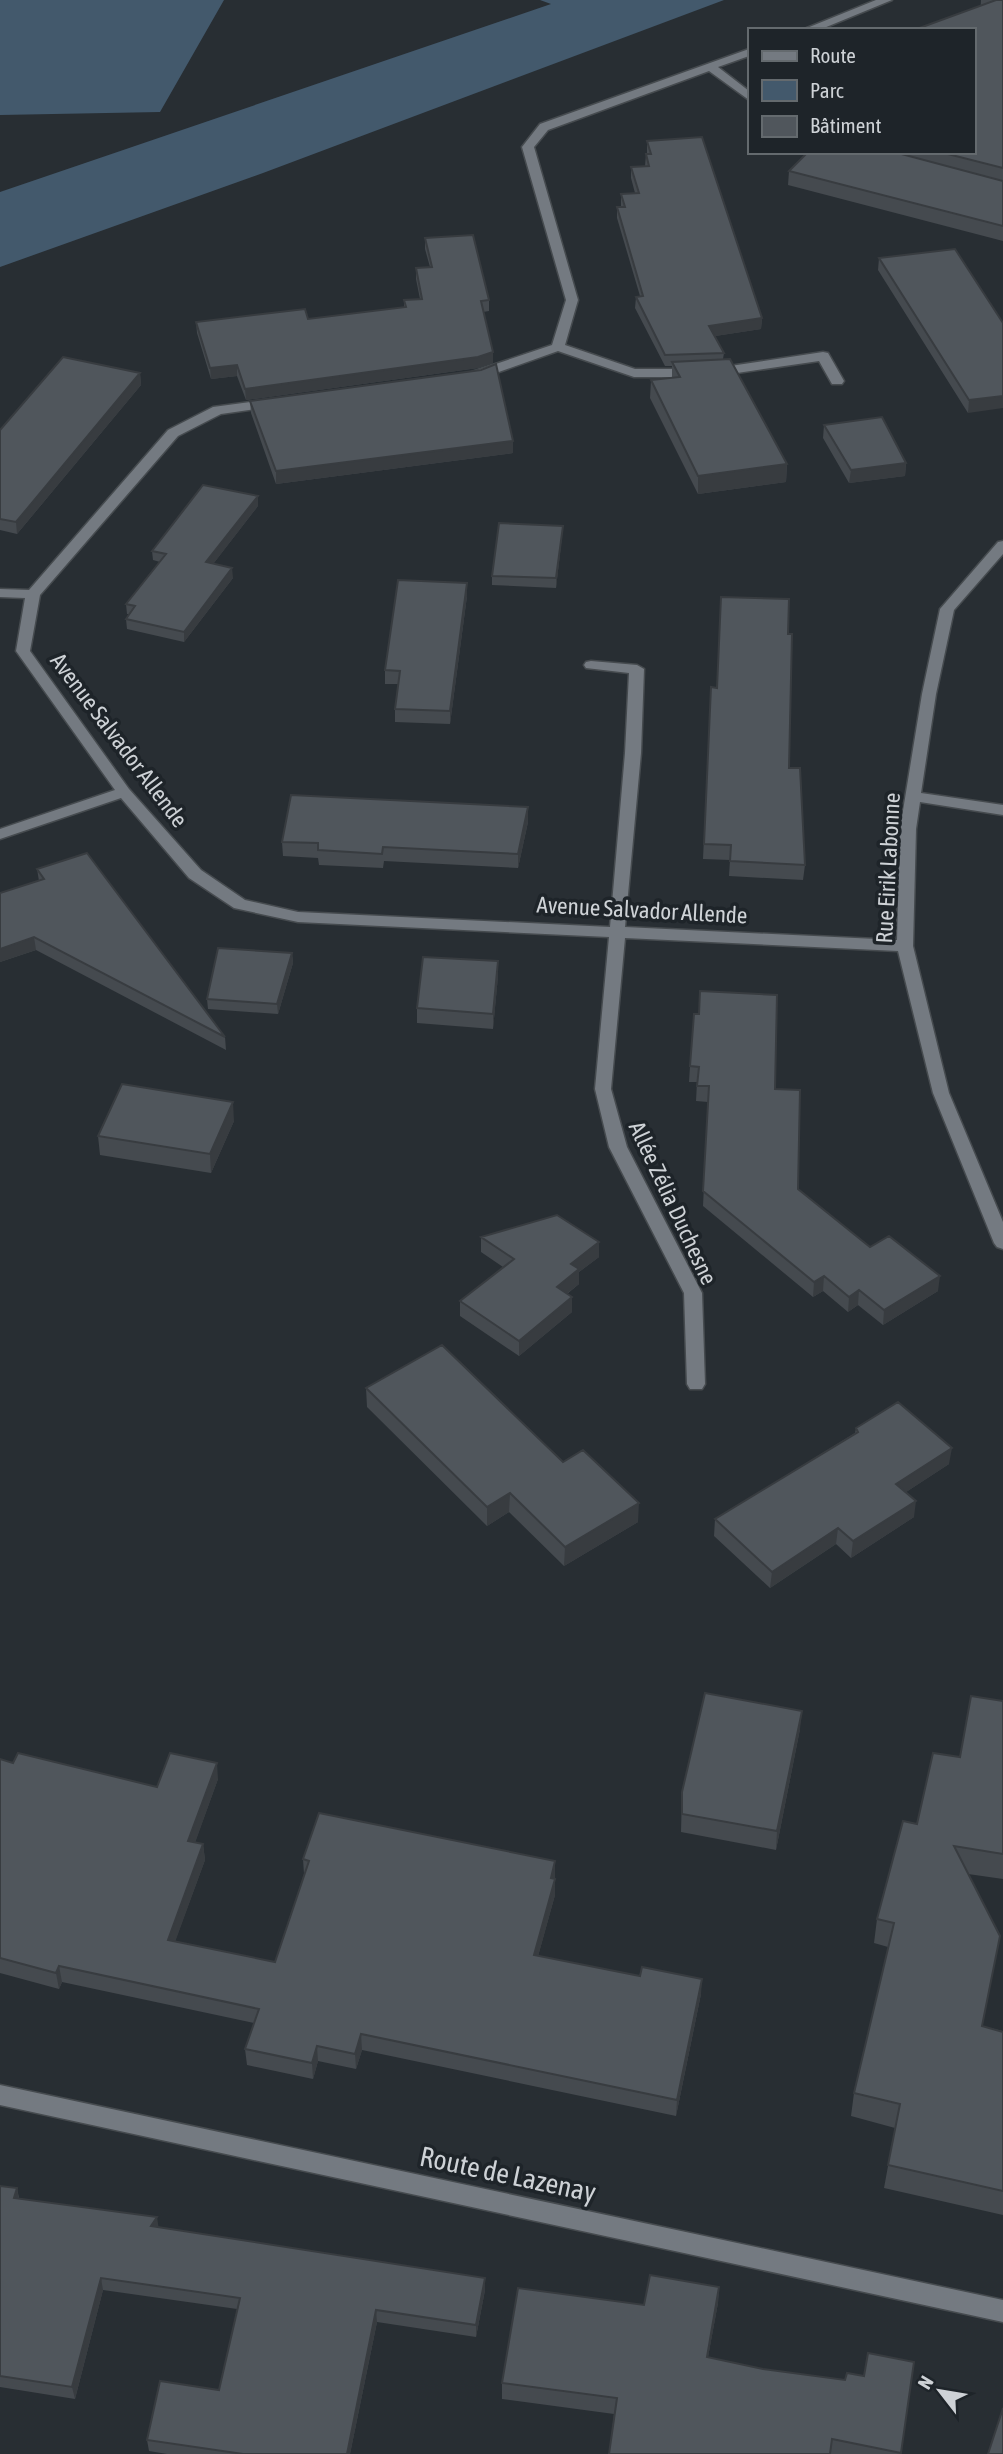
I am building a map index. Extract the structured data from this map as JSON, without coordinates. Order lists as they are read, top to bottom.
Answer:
{
  "streets": {
    "street": [
      "Avenue Salvador Allende",
      "Rue Eirik Labonne",
      "Allée Zélia Duchesne",
      "Route de Lazenay"
    ]
  },
  "crossings": [
    ["Avenue Salvador Allende", "Rue Eirik Labonne"],
    ["Avenue Salvador Allende", "Allée Zélia Duchesne"]
  ],
  "legend": ["Route", "Parc", "Bâtiment"],
  "north": "top left"
}
